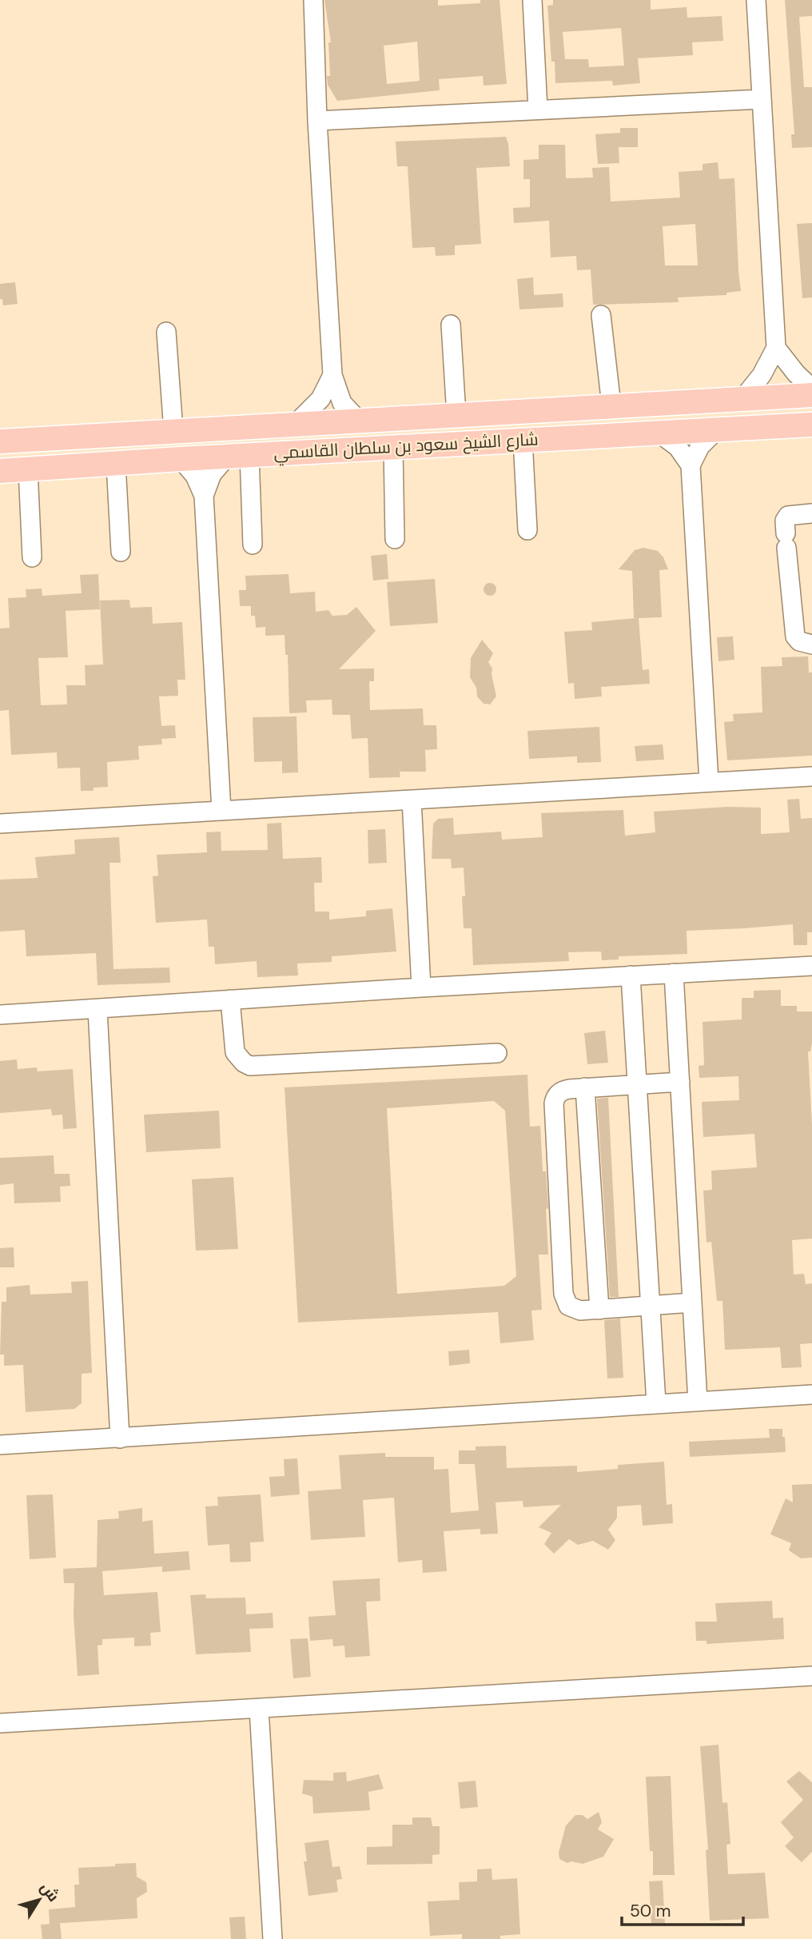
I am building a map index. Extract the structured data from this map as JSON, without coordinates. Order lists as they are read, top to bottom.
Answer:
{
  "streets": {
    "main road": ["شارع الشيخ سعود بن سلطان القاسمي"]
  },
  "scale_bar": "50 m",
  "north": "top right"
}
